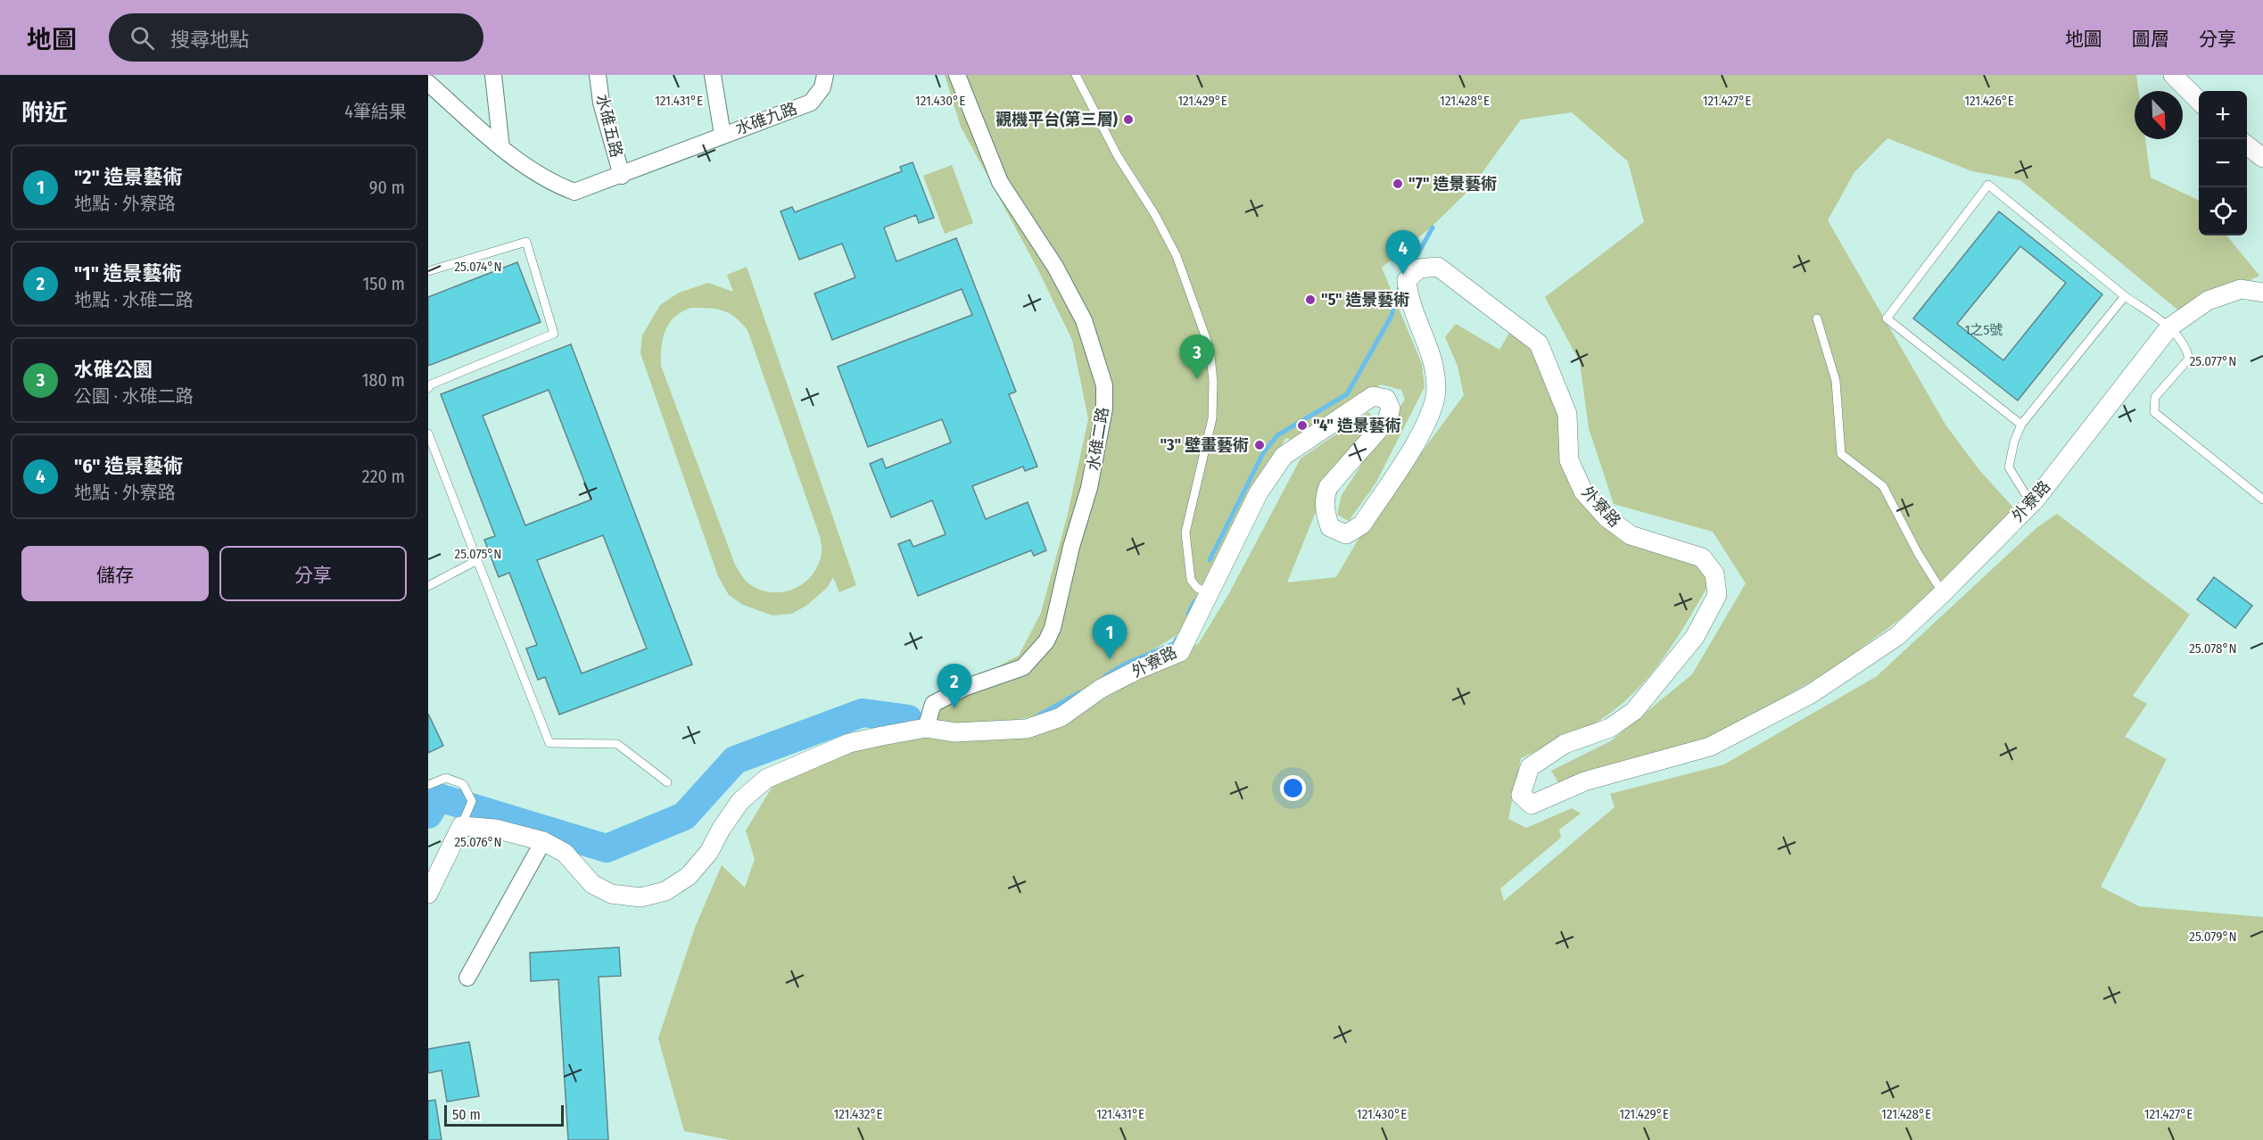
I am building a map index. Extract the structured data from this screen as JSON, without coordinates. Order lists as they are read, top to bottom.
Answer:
{
  "streets": {
    "street": [
      "水碓九路",
      "水碓五路",
      "水碓二路",
      "外寮路"
    ]
  },
  "crossings": [
    ["水碓九路", "水碓五路"],
    ["水碓二路", "外寮路"]
  ],
  "places": [
    "觀機平台(第三層)",
    "\"7\" 造景藝術",
    "\"5\" 造景藝術",
    "\"4\" 造景藝術",
    "\"3\" 壁畫藝術"
  ],
  "house_numbers": ["1之5號"],
  "scale_bar": "50 m",
  "north": "bottom right",
  "page": {
    "header": "地圖",
    "search": "搜尋地點",
    "nav": ["地圖", "圖層", "分享"],
    "heading": ["附近", "4筆結果"],
    "map_buttons": ["+", "−"],
    "list": [
      {
        "mark": "1",
        "name": "\"2\" 造景藝術",
        "note": "地點 · 外寮路",
        "value": "90 m"
      },
      {
        "mark": "2",
        "name": "\"1\" 造景藝術",
        "note": "地點 · 水碓二路",
        "value": "150 m"
      },
      {
        "mark": "3",
        "name": "水碓公園",
        "note": "公園 · 水碓二路",
        "value": "180 m"
      },
      {
        "mark": "4",
        "name": "\"6\" 造景藝術",
        "note": "地點 · 外寮路",
        "value": "220 m"
      }
    ],
    "pins": [
      "4",
      "3",
      "1",
      "2"
    ],
    "buttons": ["儲存", "分享"],
    "scale": "50 m"
  },
  "coordinates": [
    "121.431°E",
    "121.430°E",
    "121.429°E",
    "121.428°E",
    "121.427°E",
    "121.426°E",
    "25.074°N",
    "25.077°N",
    "25.075°N",
    "25.078°N",
    "25.076°N",
    "25.079°N",
    "121.432°E"
  ]
}
